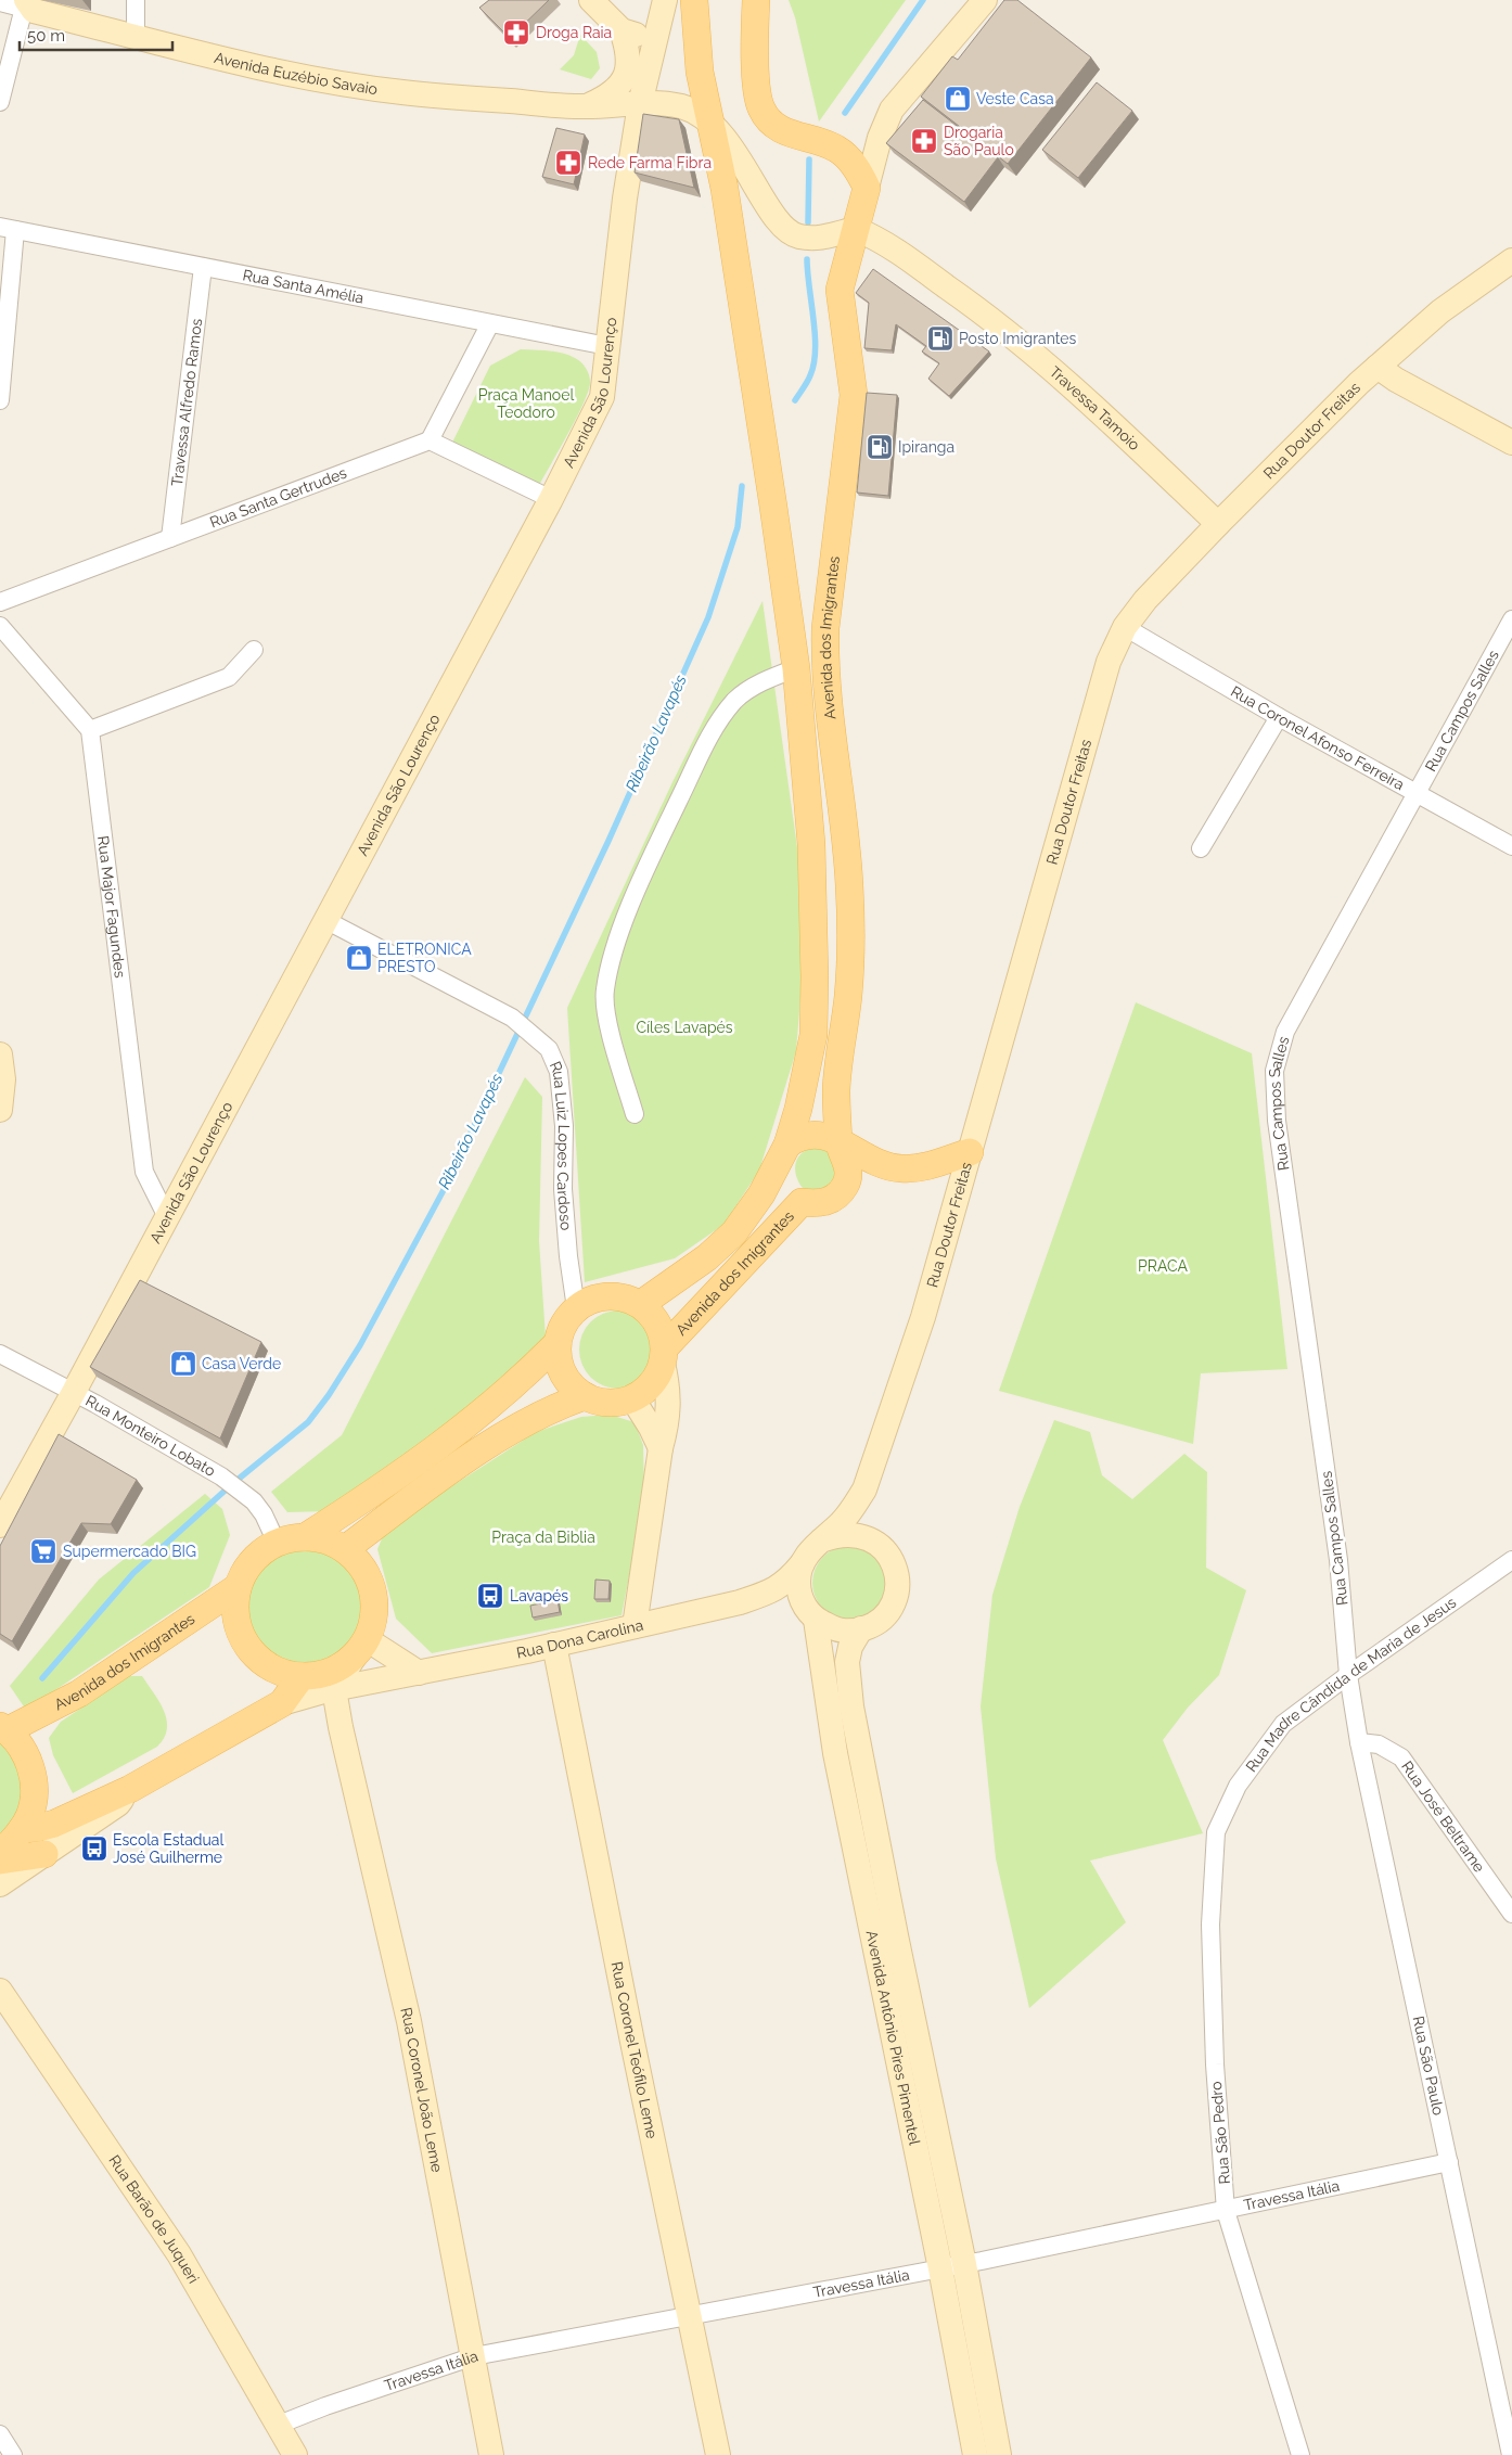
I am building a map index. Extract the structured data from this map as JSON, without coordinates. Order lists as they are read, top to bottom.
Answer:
{
  "streets": {
    "main road": ["Avenida dos Imigrantes"],
    "street": [
      "Avenida Euzébio Savaio",
      "Rua Santa Amélia",
      "Avenida São Lourenço",
      "Travessa Alfredo Ramos",
      "Travessa Tamoio",
      "Rua Doutor Freitas",
      "Rua Santa Gertrudes",
      "Rua Campos Salles",
      "Rua Coronel Afonso Ferreira",
      "Rua Major Fagundes",
      "Rua Luiz Lopes Cardoso",
      "Rua Monteiro Lobato",
      "Rua Dona Carolina",
      "Rua Madre Cândida de Maria de Jesus",
      "Rua José Beltrame",
      "Avenida Antônio Pires Pimentel",
      "Rua Coronel Teófilo Leme",
      "Rua São Paulo",
      "Rua Coronel João Leme",
      "Rua São Pedro",
      "Travessa Itália",
      "Rua Barão de Juqueri"
    ]
  },
  "crossings": [
    ["Avenida Euzébio Savaio", "Avenida São Lourenço"],
    ["Avenida Euzébio Savaio", "Avenida dos Imigrantes"],
    ["Rua Santa Amélia", "Avenida São Lourenço"],
    ["Rua Santa Amélia", "Travessa Alfredo Ramos"],
    ["Avenida São Lourenço", "Rua Major Fagundes"],
    ["Avenida São Lourenço", "Rua Luiz Lopes Cardoso"],
    ["Avenida São Lourenço", "Rua Monteiro Lobato"],
    ["Travessa Alfredo Ramos", "Rua Santa Gertrudes"],
    ["Travessa Tamoio", "Rua Doutor Freitas"],
    ["Travessa Tamoio", "Avenida dos Imigrantes"],
    ["Rua Doutor Freitas", "Rua Coronel Afonso Ferreira"],
    ["Rua Doutor Freitas", "Rua Dona Carolina"],
    ["Rua Doutor Freitas", "Avenida Antônio Pires Pimentel"],
    ["Avenida dos Imigrantes", "Rua Luiz Lopes Cardoso"],
    ["Avenida dos Imigrantes", "Rua Monteiro Lobato"],
    ["Avenida dos Imigrantes", "Rua Dona Carolina"],
    ["Avenida dos Imigrantes", "Rua Coronel João Leme"],
    ["Rua Campos Salles", "Rua Coronel Afonso Ferreira"],
    ["Rua Campos Salles", "Rua Madre Cândida de Maria de Jesus"],
    ["Rua Campos Salles", "Rua São Paulo"],
    ["Rua Monteiro Lobato", "Rua Dona Carolina"],
    ["Rua Monteiro Lobato", "Rua Coronel João Leme"],
    ["Rua Dona Carolina", "Avenida Antônio Pires Pimentel"],
    ["Rua Dona Carolina", "Rua Coronel Teófilo Leme"],
    ["Rua Dona Carolina", "Rua Coronel João Leme"],
    ["Rua Madre Cândida de Maria de Jesus", "Rua São Paulo"],
    ["Rua Madre Cândida de Maria de Jesus", "Rua São Pedro"],
    ["Rua José Beltrame", "Rua São Paulo"],
    ["Avenida Antônio Pires Pimentel", "Travessa Itália"],
    ["Rua Coronel Teófilo Leme", "Travessa Itália"],
    ["Rua São Paulo", "Travessa Itália"],
    ["Rua Coronel João Leme", "Travessa Itália"],
    ["Rua São Pedro", "Travessa Itália"],
    ["Travessa Itália", "Rua Barão de Juqueri"]
  ],
  "water": ["Ribeirão Lavapés"],
  "parks": [
    "Praça Manoel Teodoro",
    "Cíles Lavapés",
    "PRACA",
    "Praça da Biblia"
  ],
  "places": {
    "pharmacy": ["Droga Raia", "Drogaria São Paulo", "Rede Farma Fibra"],
    "shop": ["Veste Casa", "ELETRONICA PRESTO", "Casa Verde"],
    "fuel station": ["Posto Imigrantes", "Ipiranga"],
    "supermarket": ["Supermercado BIG"],
    "bus stop": ["Lavapés", "Escola Estadual José Guilherme"]
  },
  "scale_bar": "50 m"
}
